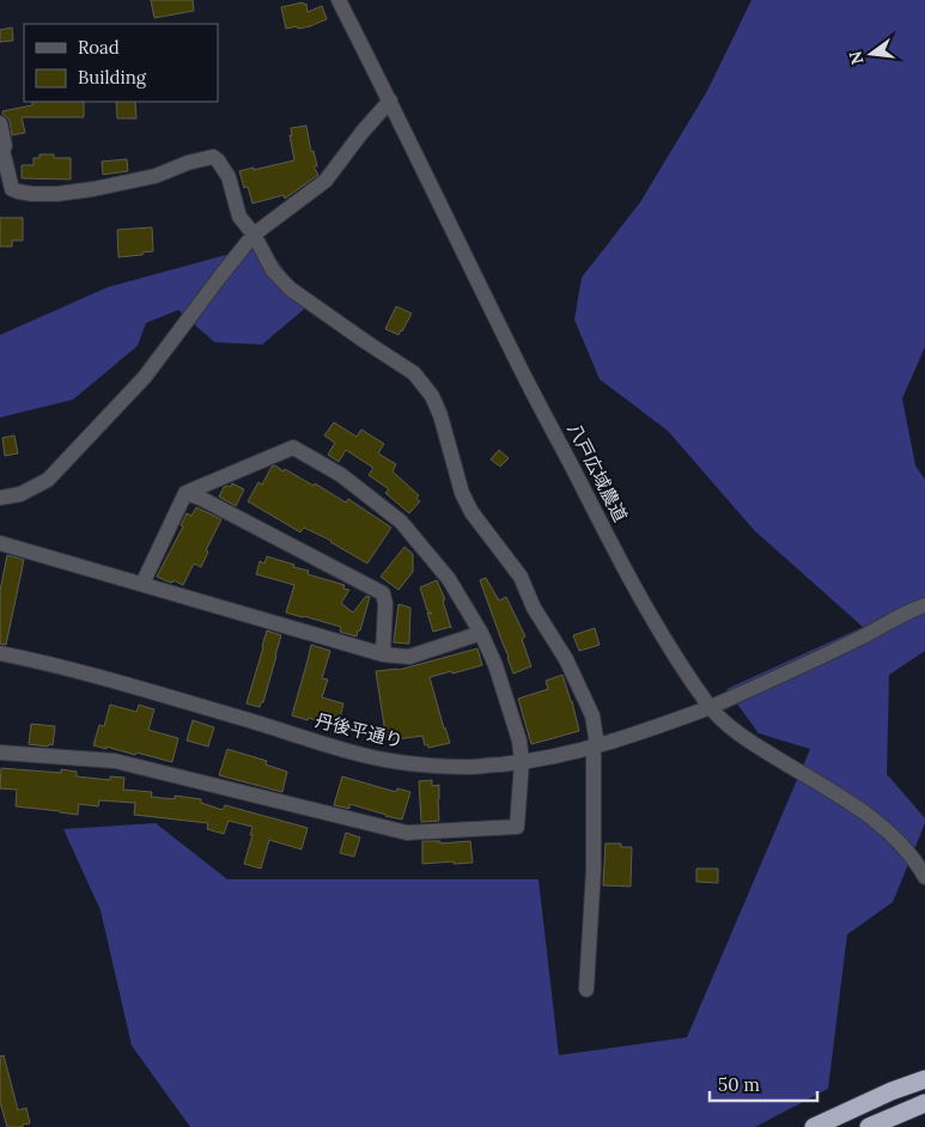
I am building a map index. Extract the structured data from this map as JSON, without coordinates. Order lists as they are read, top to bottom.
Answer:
{
  "streets": {
    "street": ["八戸広域農道", "丹後平通り"]
  },
  "crossings": [
    ["八戸広域農道", "丹後平通り"]
  ],
  "legend": ["Road", "Building"],
  "scale_bar": "50 m",
  "north": "left"
}
